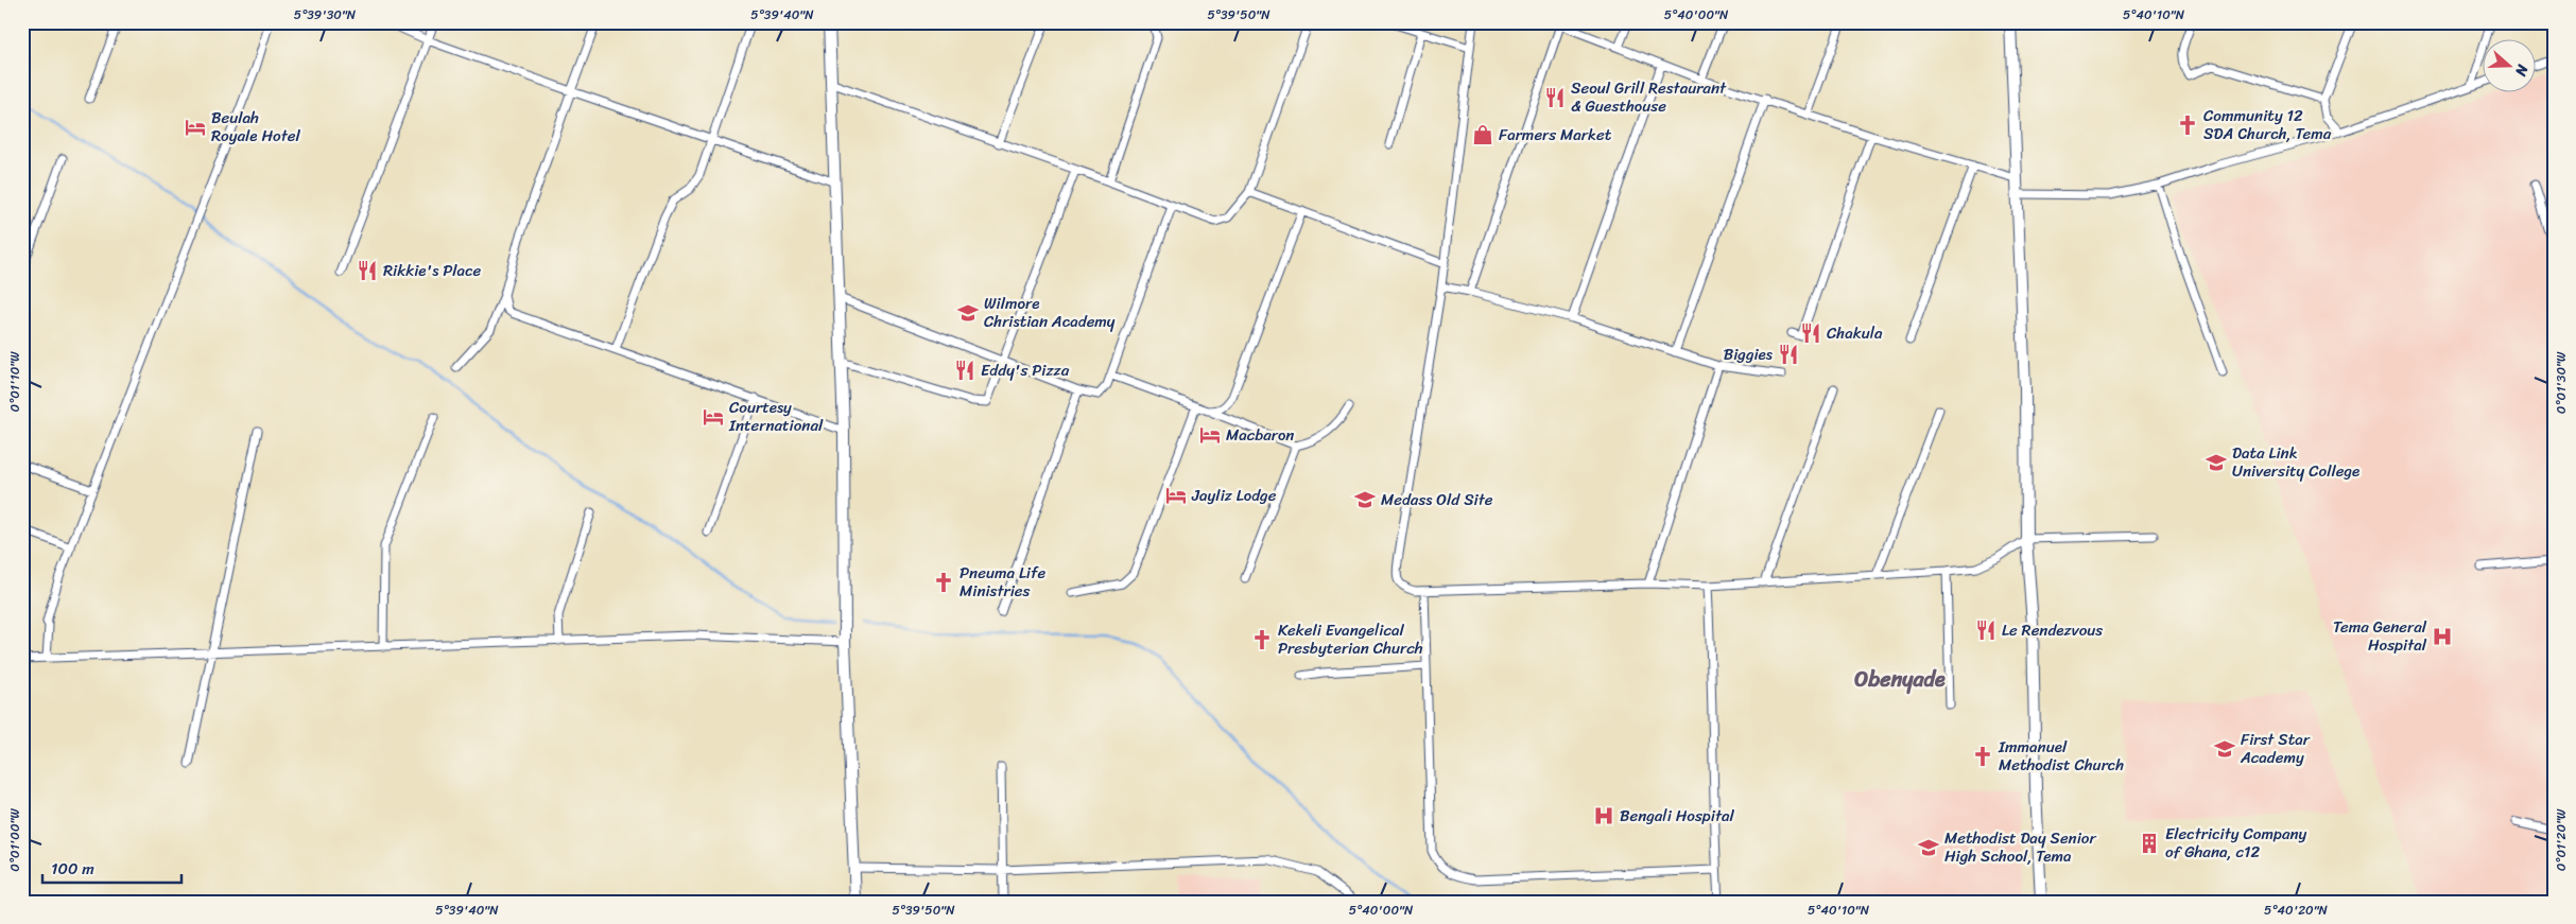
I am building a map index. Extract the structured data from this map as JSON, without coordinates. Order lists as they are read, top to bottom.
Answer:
{
  "districts": ["Obenyade"],
  "places": {
    "restaurant": [
      "Seoul Grill Restaurant & Guesthouse",
      "Rikkie's Place",
      "Chakula",
      "Biggies",
      "Eddy's Pizza",
      "Le Rendezvous"
    ],
    "church": [
      "Community 12 SDA Church, Tema",
      "Pneuma Life Ministries",
      "Kekeli Evangelical Presbyterian Church",
      "Immanuel Methodist Church"
    ],
    "hotel": [
      "Beulah Royale Hotel",
      "Courtesy International",
      "Macbaron",
      "Jayliz Lodge"
    ],
    "shop": ["Farmers Market"],
    "school or university": [
      "Wilmore Christian Academy",
      "Data Link University College",
      "Medass Old Site",
      "First Star Academy",
      "Methodist Day Senior High School, Tema"
    ],
    "hospital": ["Tema General Hospital", "Bengali Hospital"],
    "building": ["Electricity Company of Ghana, c12"]
  },
  "scale_bar": "100 m",
  "north": "right",
  "coordinates": [
    "5°39'30\"N",
    "5°39'40\"N",
    "5°39'50\"N",
    "5°40'00\"N",
    "5°40'10\"N",
    "0°01'10\"W",
    "0°01'30\"W",
    "0°01'00\"W",
    "0°01'20\"W",
    "5°40'20\"N"
  ]
}
